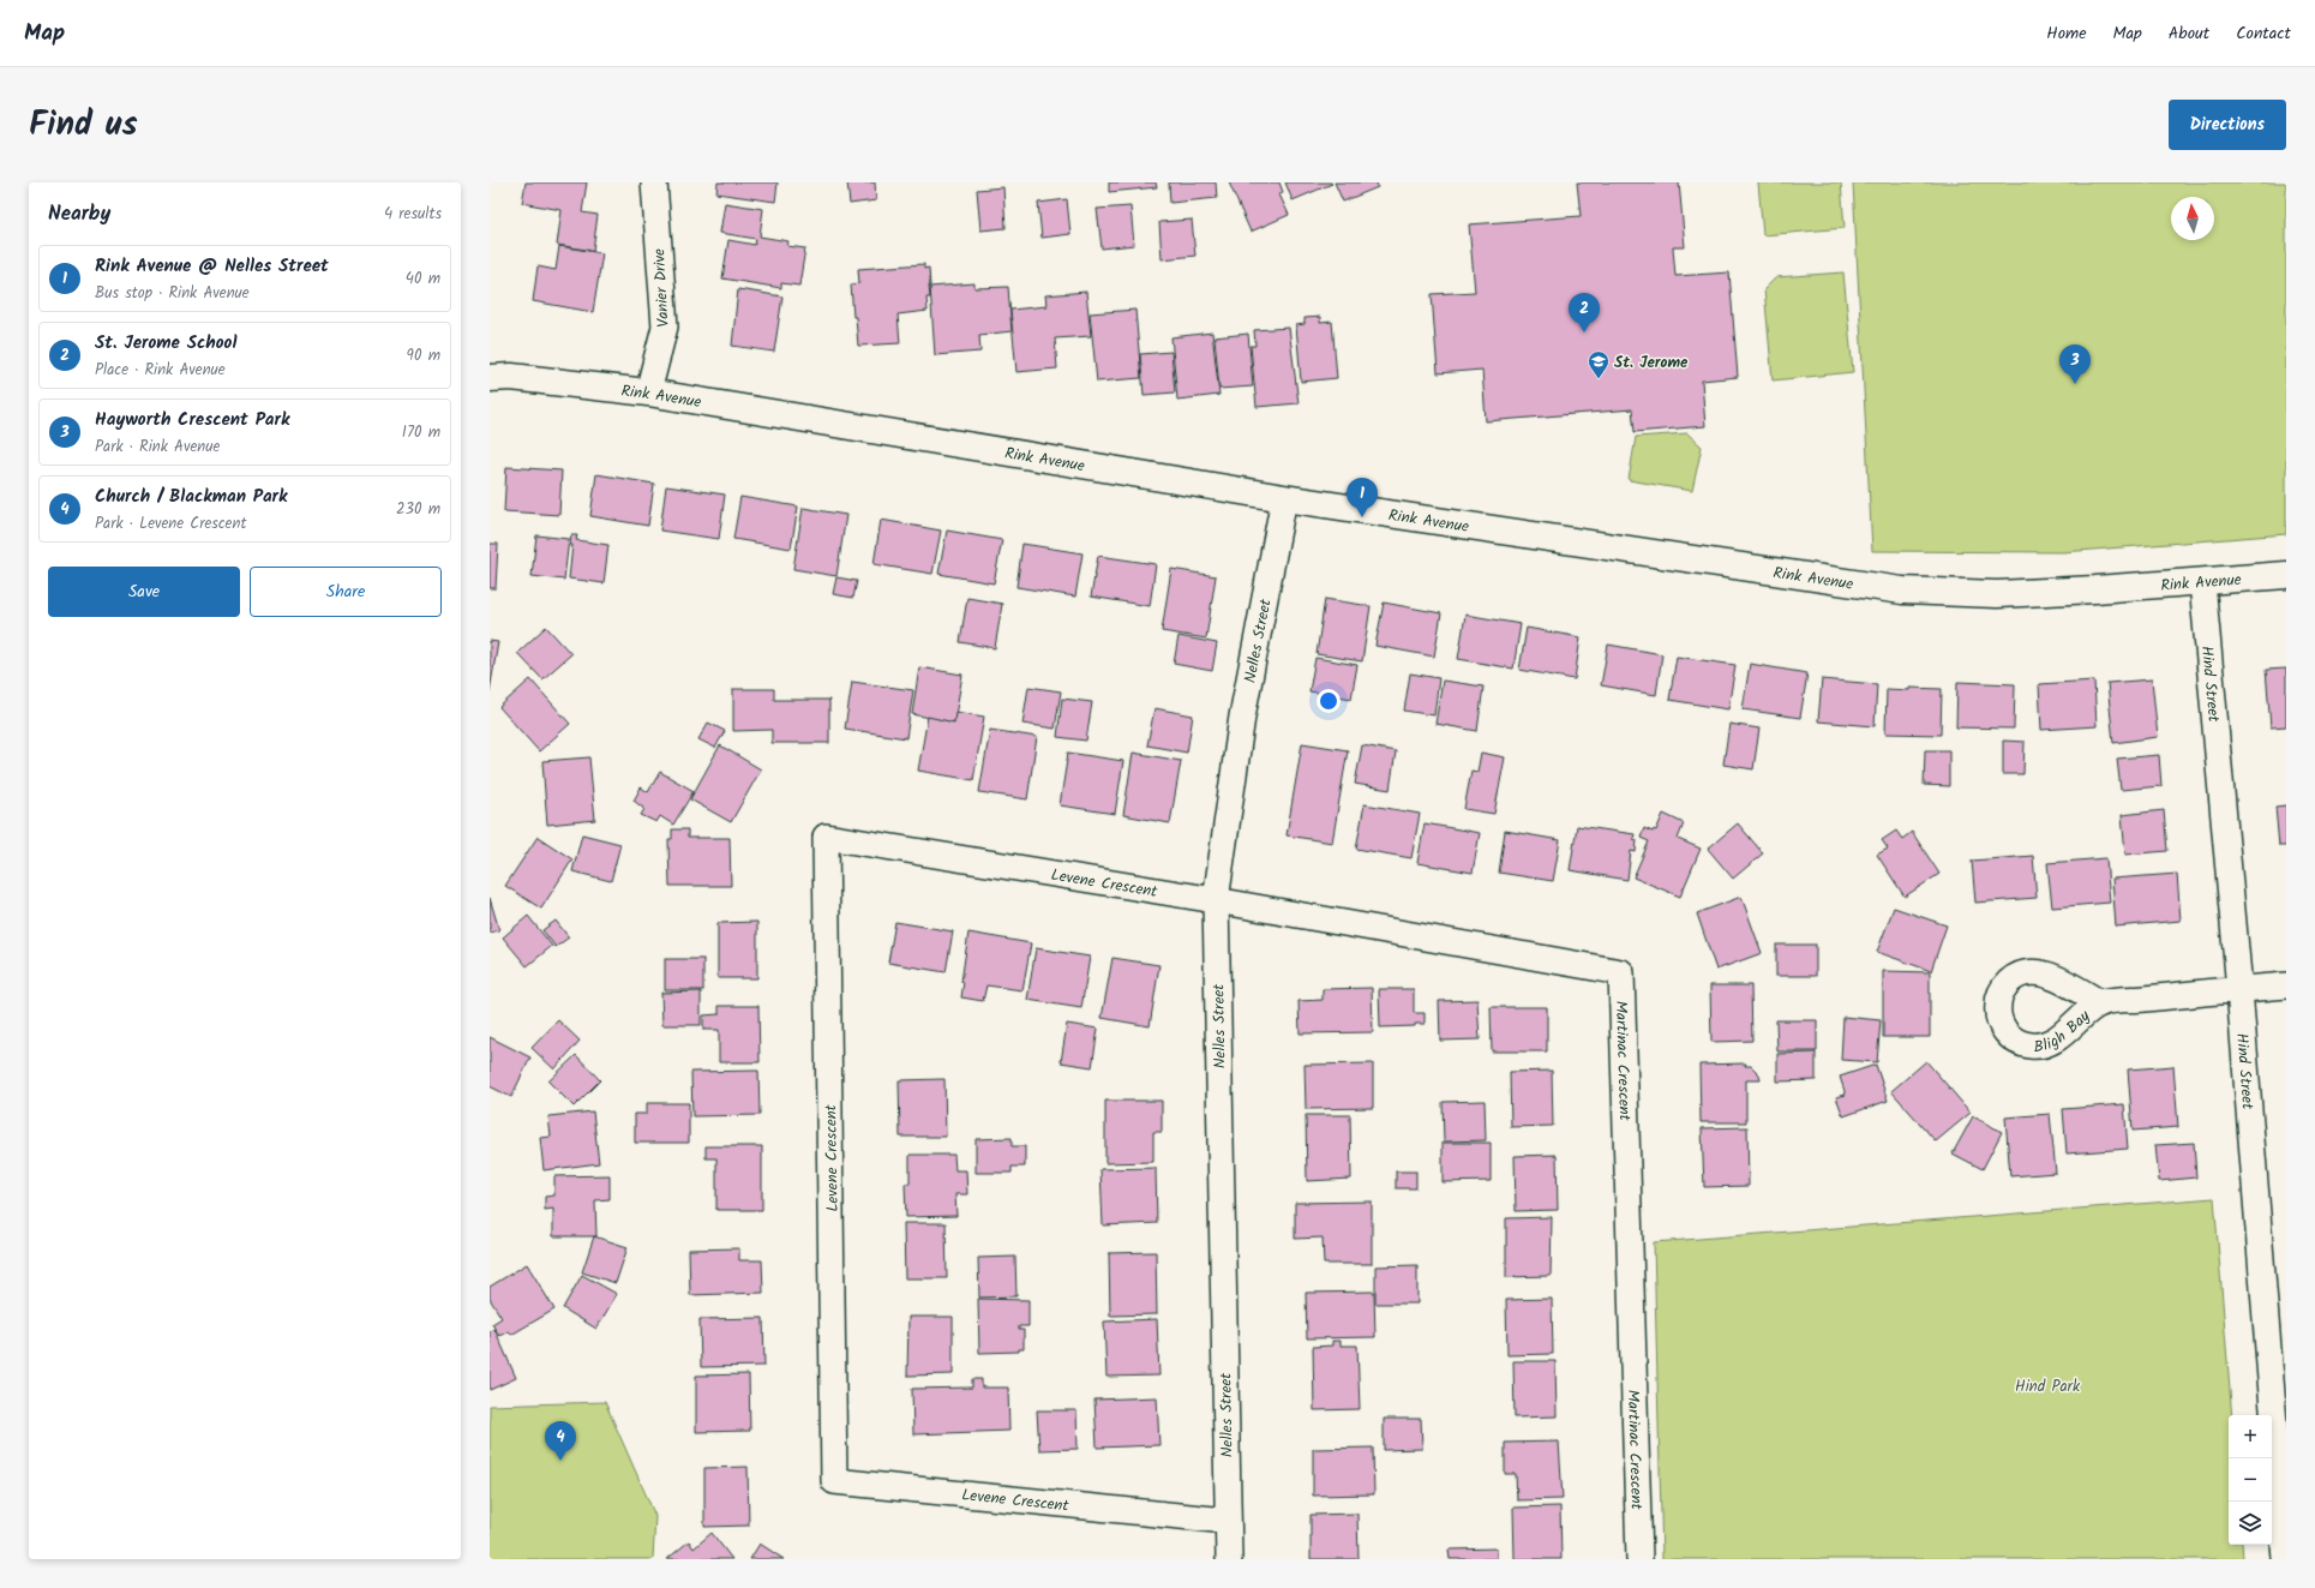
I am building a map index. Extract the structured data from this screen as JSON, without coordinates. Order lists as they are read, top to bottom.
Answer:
{
  "streets": {
    "street": [
      "Vanier Drive",
      "Rink Avenue",
      "Nelles Street",
      "Hind Street",
      "Levene Crescent",
      "Bligh Bay",
      "Martinac Crescent"
    ]
  },
  "crossings": [
    ["Vanier Drive", "Rink Avenue"],
    ["Rink Avenue", "Nelles Street"],
    ["Rink Avenue", "Hind Street"],
    ["Nelles Street", "Levene Crescent"],
    ["Nelles Street", "Martinac Crescent"],
    ["Hind Street", "Bligh Bay"],
    ["Levene Crescent", "Martinac Crescent"]
  ],
  "parks": ["Hind Park"],
  "places": {
    "school or university": ["St. Jerome"]
  },
  "north": "top",
  "page": {
    "header": "Map",
    "nav": [
      "Home",
      "Map",
      "About",
      "Contact"
    ],
    "title": "Find us",
    "buttons": [
      "Directions",
      ["Save", "Share"]
    ],
    "heading": ["Nearby", "4 results"],
    "list": [
      {
        "mark": "1",
        "name": "Rink Avenue @ Nelles Street",
        "note": "Bus stop · Rink Avenue",
        "value": "40 m"
      },
      {
        "mark": "2",
        "name": "St. Jerome School",
        "note": "Place · Rink Avenue",
        "value": "90 m"
      },
      {
        "mark": "3",
        "name": "Hayworth Crescent Park",
        "note": "Park · Rink Avenue",
        "value": "170 m"
      },
      {
        "mark": "4",
        "name": "Church / Blackman Park",
        "note": "Park · Levene Crescent",
        "value": "230 m"
      }
    ],
    "pins": [
      "2",
      "3",
      "1",
      "4"
    ],
    "map_buttons": ["+", "−"]
  }
}
